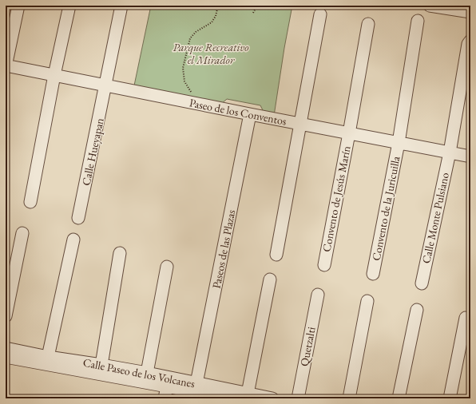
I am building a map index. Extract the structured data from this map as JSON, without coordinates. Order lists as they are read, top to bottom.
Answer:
{
  "streets": {
    "street": [
      "Paseo de los Conventos",
      "Calle Hueyapan",
      "Convento de Jesús Marín",
      "Convento de la Juricuilla",
      "Calle Monte Pulsiano",
      "Paseos de las Plazas",
      "Quetzalti",
      "Calle Paseo de los Volcanes"
    ]
  },
  "crossings": [
    ["Paseo de los Conventos", "Calle Hueyapan"],
    ["Paseo de los Conventos", "Convento de Jesús Marín"],
    ["Paseo de los Conventos", "Convento de la Juricuilla"],
    ["Paseo de los Conventos", "Calle Monte Pulsiano"],
    ["Paseo de los Conventos", "Paseos de las Plazas"],
    ["Paseos de las Plazas", "Calle Paseo de los Volcanes"]
  ],
  "parks": ["Parque Recreativo el Mirador"]
}
